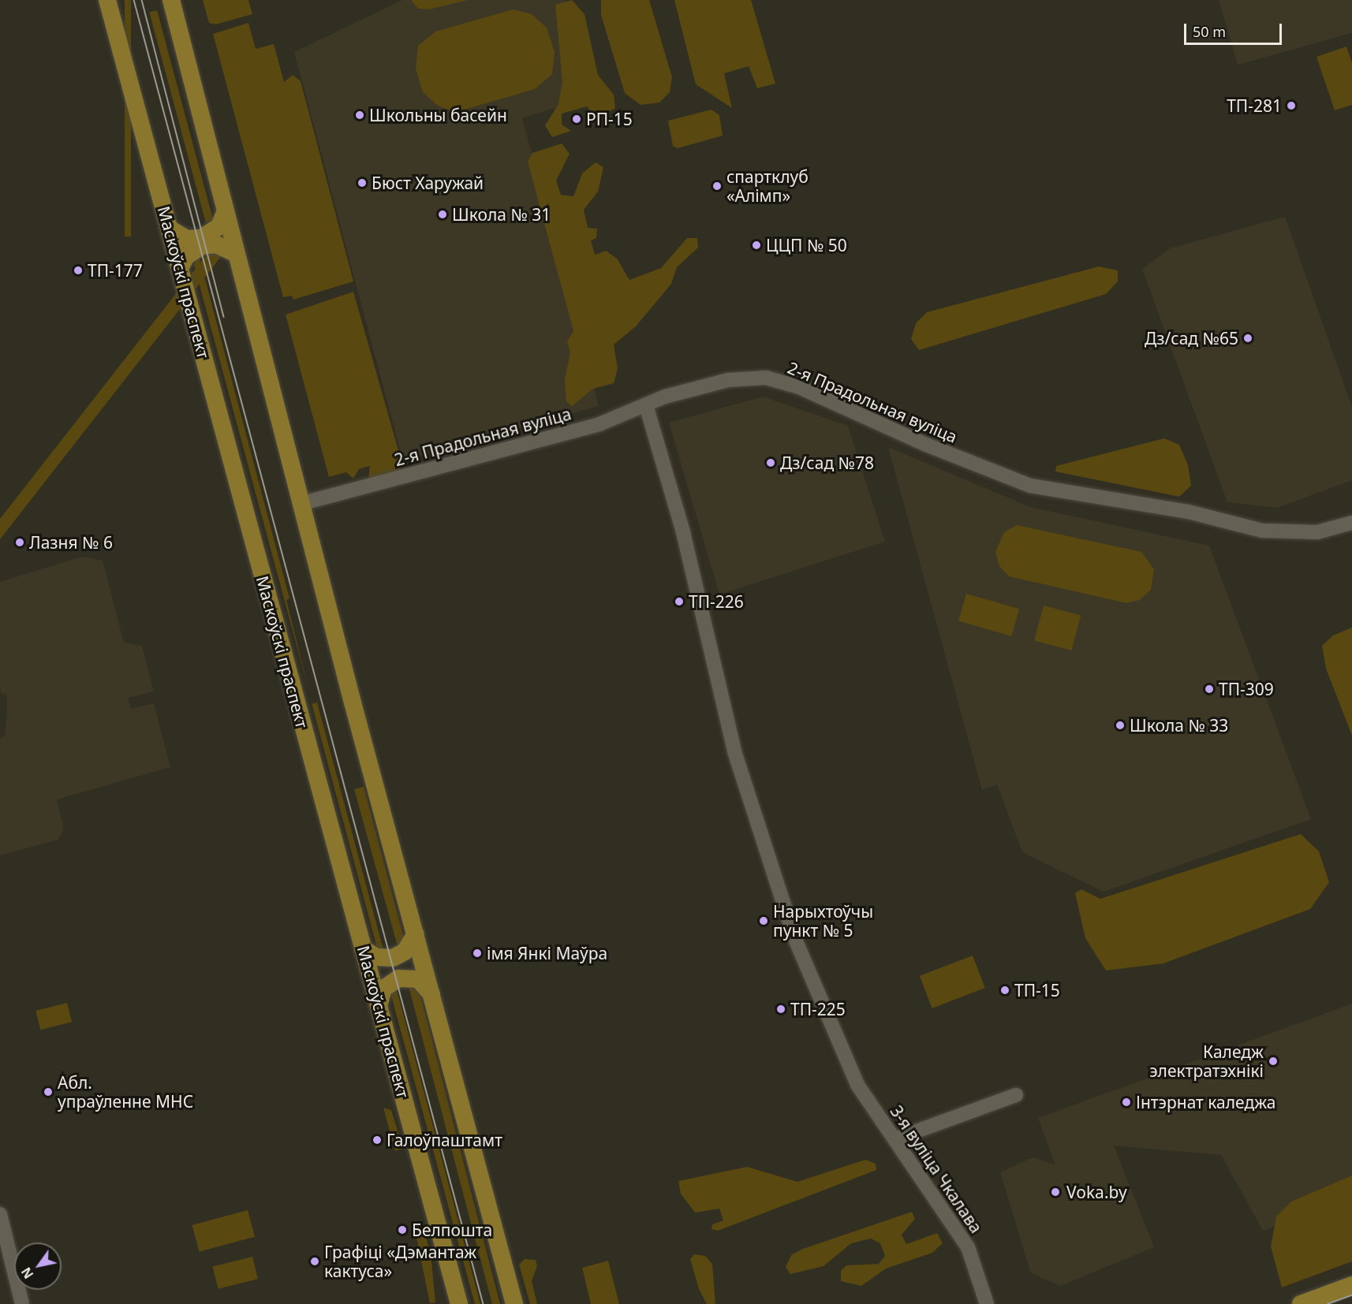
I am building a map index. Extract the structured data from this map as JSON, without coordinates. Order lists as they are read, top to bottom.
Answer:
{
  "streets": {
    "main road": ["Маскоўскі праспект"],
    "street": ["2-я Прадольная вуліца", "3-я вуліца Чкалава"]
  },
  "crossings": [
    ["2-я Прадольная вуліца", "3-я вуліца Чкалава"]
  ],
  "places": [
    "ТП-281",
    "Школьны басейн",
    "РП-15",
    "Бюст Харужай",
    "спартклуб «Алімп»",
    "Школа № 31",
    "ЦЦП № 50",
    "ТП-177",
    "Дз/сад №65",
    "Дз/сад №78",
    "Лазня № 6",
    "ТП-226",
    "ТП-309",
    "Школа № 33",
    "Нарыхтоўчы пункт № 5",
    "імя Янкі Маўра",
    "ТП-15",
    "ТП-225",
    "Каледж электратэхнікі",
    "Абл. упраўленне МНС",
    "Інтэрнат каледжа",
    "Галоўпаштамт",
    "Voka.by",
    "Белпошта",
    "Графіці «Дэмантаж кактуса»"
  ],
  "scale_bar": "50 m",
  "north": "bottom left"
}
